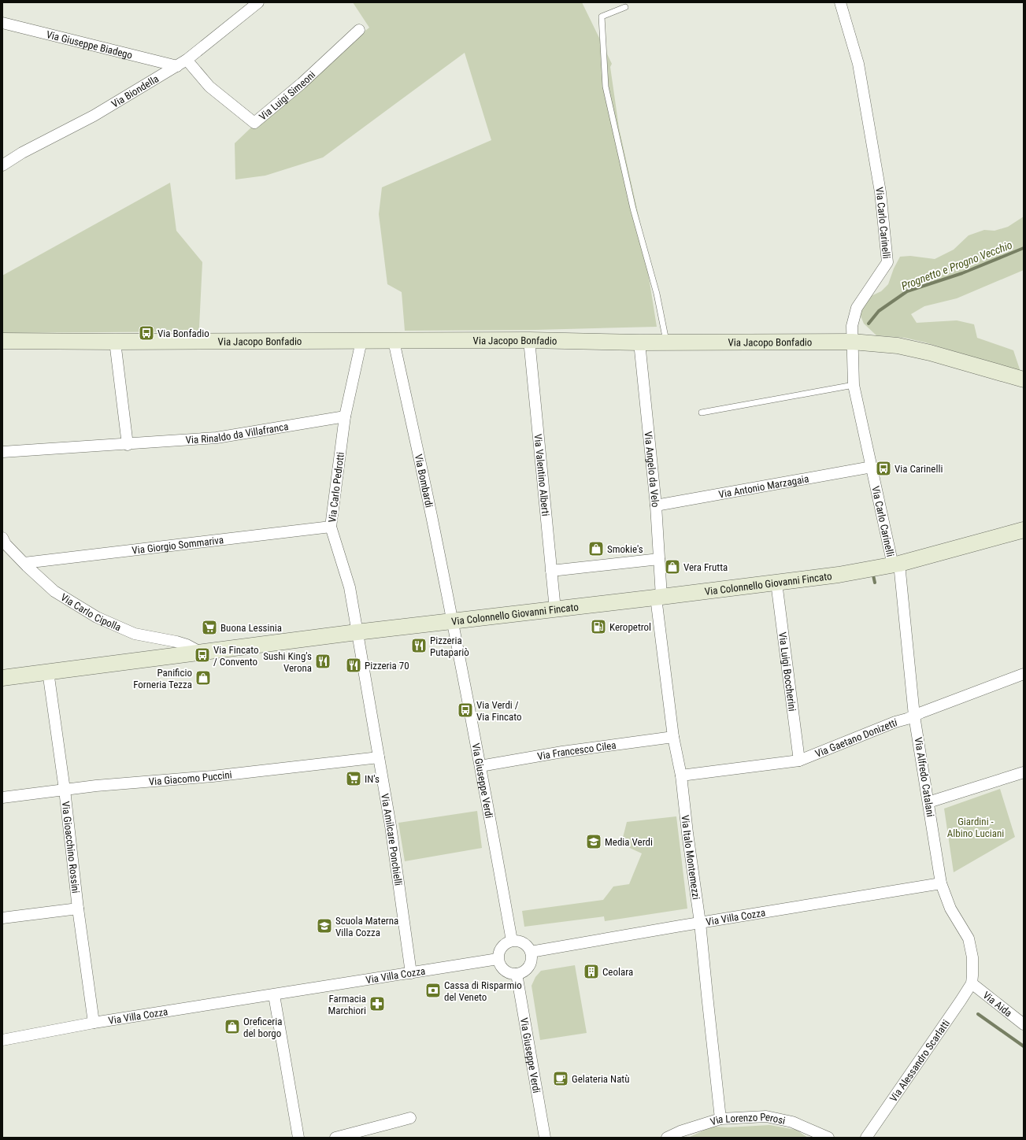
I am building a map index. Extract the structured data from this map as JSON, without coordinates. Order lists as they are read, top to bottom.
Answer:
{
  "streets": {
    "street": [
      "Via Giuseppe Biadego",
      "Via Biondella",
      "Via Luigi Simeoni",
      "Via Carlo Carinelli",
      "Via Jacopo Bonfadio",
      "Via Rinaldo da Villafranca",
      "Via Angelo da Velo",
      "Via Valentino Alberti",
      "Via Bombardi",
      "Via Antonio Marzagaia",
      "Via Carlo Pedrotti",
      "Via Giorgio Sommariva",
      "Via Colonnello Giovanni Fincato",
      "Via Carlo Cipolla",
      "Via Luigi Boccherini",
      "Via Gaetano Donizetti",
      "Via Francesco Cilea",
      "Via Alfredo Catalani",
      "Via Giacomo Puccini",
      "Via Giuseppe Verdi",
      "Via Amilcare Ponchielli",
      "Via Gioacchino Rossini",
      "Via Italo Montemezzi",
      "Via Villa Cozza",
      "Via Aida",
      "Via Alessandro Scarlatti",
      "Via Lorenzo Perosi"
    ]
  },
  "crossings": [
    ["Via Giuseppe Biadego", "Via Biondella"],
    ["Via Biondella", "Via Luigi Simeoni"],
    ["Via Carlo Carinelli", "Via Jacopo Bonfadio"],
    ["Via Carlo Carinelli", "Via Antonio Marzagaia"],
    ["Via Carlo Carinelli", "Via Colonnello Giovanni Fincato"],
    ["Via Carlo Carinelli", "Via Alfredo Catalani"],
    ["Via Jacopo Bonfadio", "Via Angelo da Velo"],
    ["Via Jacopo Bonfadio", "Via Valentino Alberti"],
    ["Via Jacopo Bonfadio", "Via Bombardi"],
    ["Via Jacopo Bonfadio", "Via Carlo Pedrotti"],
    ["Via Rinaldo da Villafranca", "Via Carlo Pedrotti"],
    ["Via Angelo da Velo", "Via Antonio Marzagaia"],
    ["Via Angelo da Velo", "Via Colonnello Giovanni Fincato"],
    ["Via Angelo da Velo", "Via Italo Montemezzi"],
    ["Via Valentino Alberti", "Via Colonnello Giovanni Fincato"],
    ["Via Bombardi", "Via Colonnello Giovanni Fincato"],
    ["Via Bombardi", "Via Giuseppe Verdi"],
    ["Via Carlo Pedrotti", "Via Giorgio Sommariva"],
    ["Via Carlo Pedrotti", "Via Colonnello Giovanni Fincato"],
    ["Via Carlo Pedrotti", "Via Amilcare Ponchielli"],
    ["Via Giorgio Sommariva", "Via Carlo Cipolla"],
    ["Via Colonnello Giovanni Fincato", "Via Carlo Cipolla"],
    ["Via Colonnello Giovanni Fincato", "Via Luigi Boccherini"],
    ["Via Colonnello Giovanni Fincato", "Via Alfredo Catalani"],
    ["Via Colonnello Giovanni Fincato", "Via Giuseppe Verdi"],
    ["Via Colonnello Giovanni Fincato", "Via Amilcare Ponchielli"],
    ["Via Colonnello Giovanni Fincato", "Via Gioacchino Rossini"],
    ["Via Colonnello Giovanni Fincato", "Via Italo Montemezzi"],
    ["Via Luigi Boccherini", "Via Gaetano Donizetti"],
    ["Via Gaetano Donizetti", "Via Alfredo Catalani"],
    ["Via Gaetano Donizetti", "Via Italo Montemezzi"],
    ["Via Francesco Cilea", "Via Giuseppe Verdi"],
    ["Via Francesco Cilea", "Via Italo Montemezzi"],
    ["Via Alfredo Catalani", "Via Villa Cozza"],
    ["Via Alfredo Catalani", "Via Aida"],
    ["Via Alfredo Catalani", "Via Alessandro Scarlatti"],
    ["Via Giacomo Puccini", "Via Amilcare Ponchielli"],
    ["Via Giacomo Puccini", "Via Gioacchino Rossini"],
    ["Via Giuseppe Verdi", "Via Villa Cozza"],
    ["Via Amilcare Ponchielli", "Via Villa Cozza"],
    ["Via Gioacchino Rossini", "Via Villa Cozza"],
    ["Via Italo Montemezzi", "Via Villa Cozza"],
    ["Via Italo Montemezzi", "Via Lorenzo Perosi"],
    ["Via Aida", "Via Alessandro Scarlatti"]
  ],
  "water": ["Prognetto e Progno Vecchio"],
  "parks": ["Giardini - Albino Luciani"],
  "places": {
    "bus stop": [
      "Via Bonfadio",
      "Via Carinelli",
      "Via Fincato / Convento",
      "Via Verdi / Via Fincato"
    ],
    "shop": [
      "Smokie's",
      "Vera Frutta",
      "Panificio Forneria Tezza",
      "Oreficeria del borgo"
    ],
    "fuel station": ["Keropetrol"],
    "supermarket": ["Buona Lessinia", "IN's"],
    "restaurant": ["Pizzeria Putapariò", "Sushi King's Verona", "Pizzeria 70"],
    "school or university": ["Media Verdi", "Scuola Materna Villa Cozza"],
    "building": ["Ceolara"],
    "bank": ["Cassa di Risparmio del Veneto"],
    "pharmacy": ["Farmacia Marchiori"],
    "cafe": ["Gelateria Natù"]
  }
}
